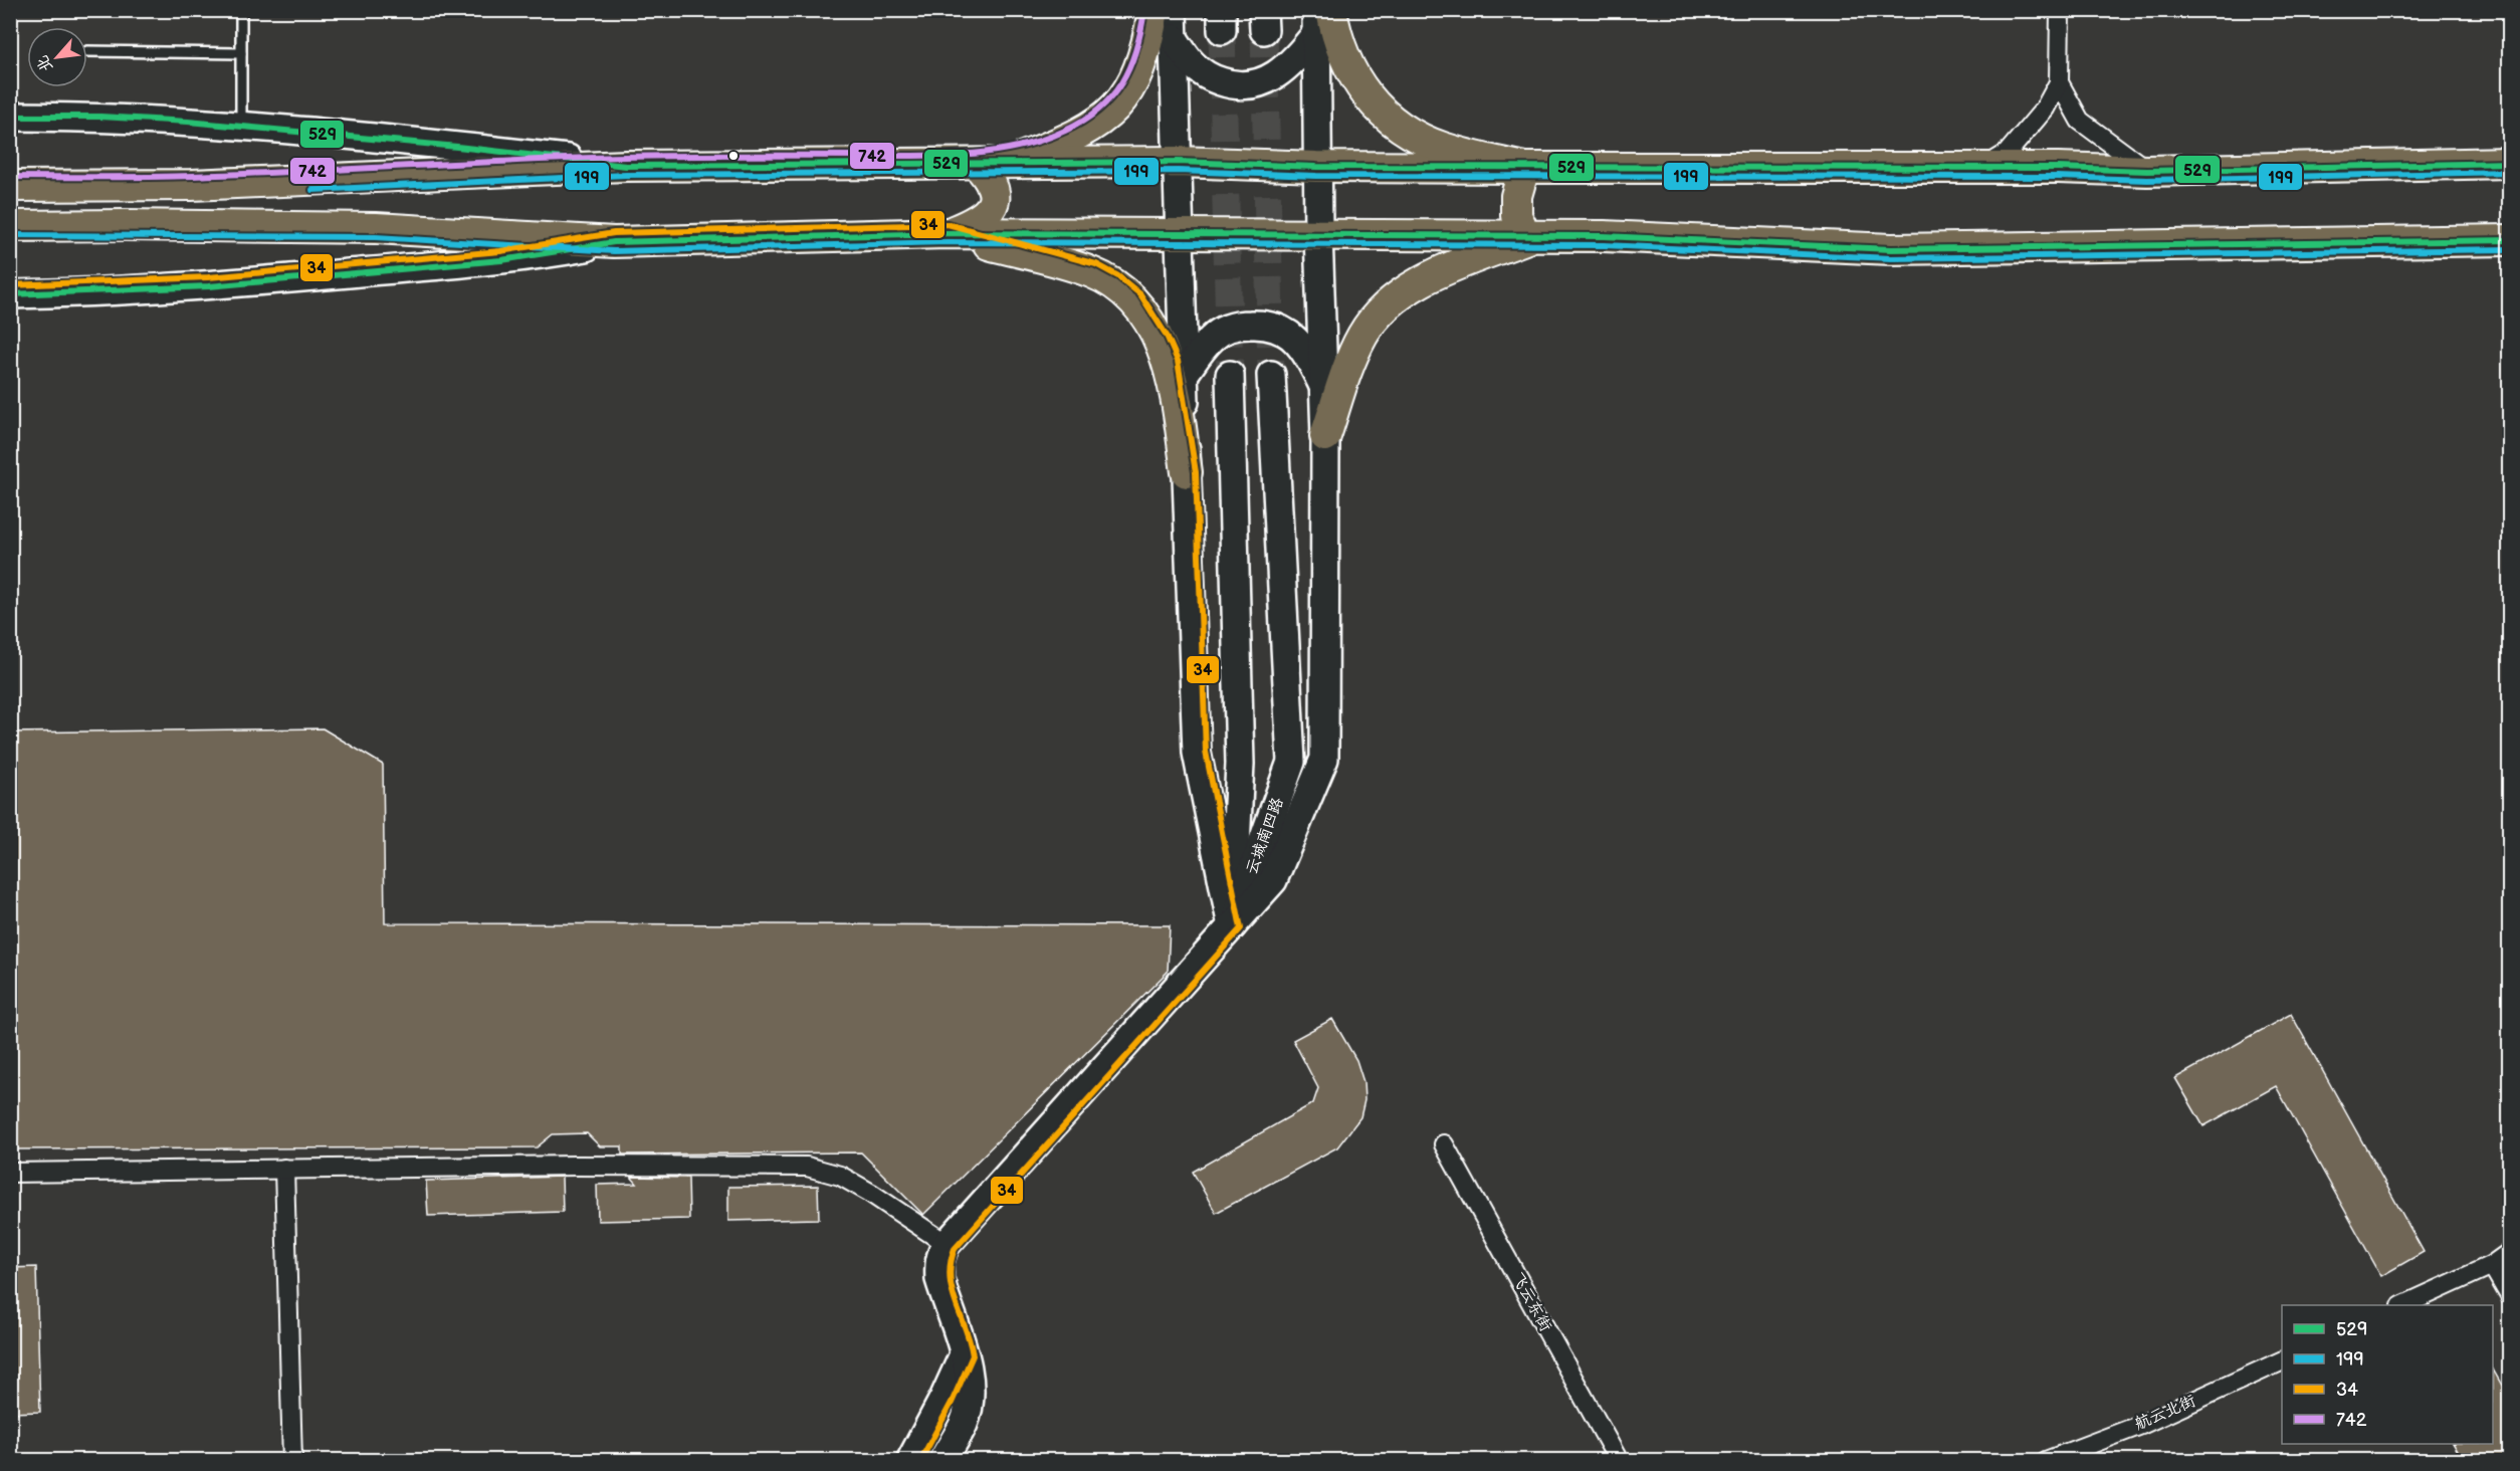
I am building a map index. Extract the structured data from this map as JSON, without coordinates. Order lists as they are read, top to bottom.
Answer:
{
  "streets": {
    "street": ["云城南四路", "飞云东街", "航云北街"]
  },
  "lines": [
    "transit line 742",
    "transit line 529",
    "transit line 199",
    "transit line 34"
  ],
  "legend": [
    "529",
    "199",
    "34",
    "742"
  ],
  "north": "bottom left"
}
